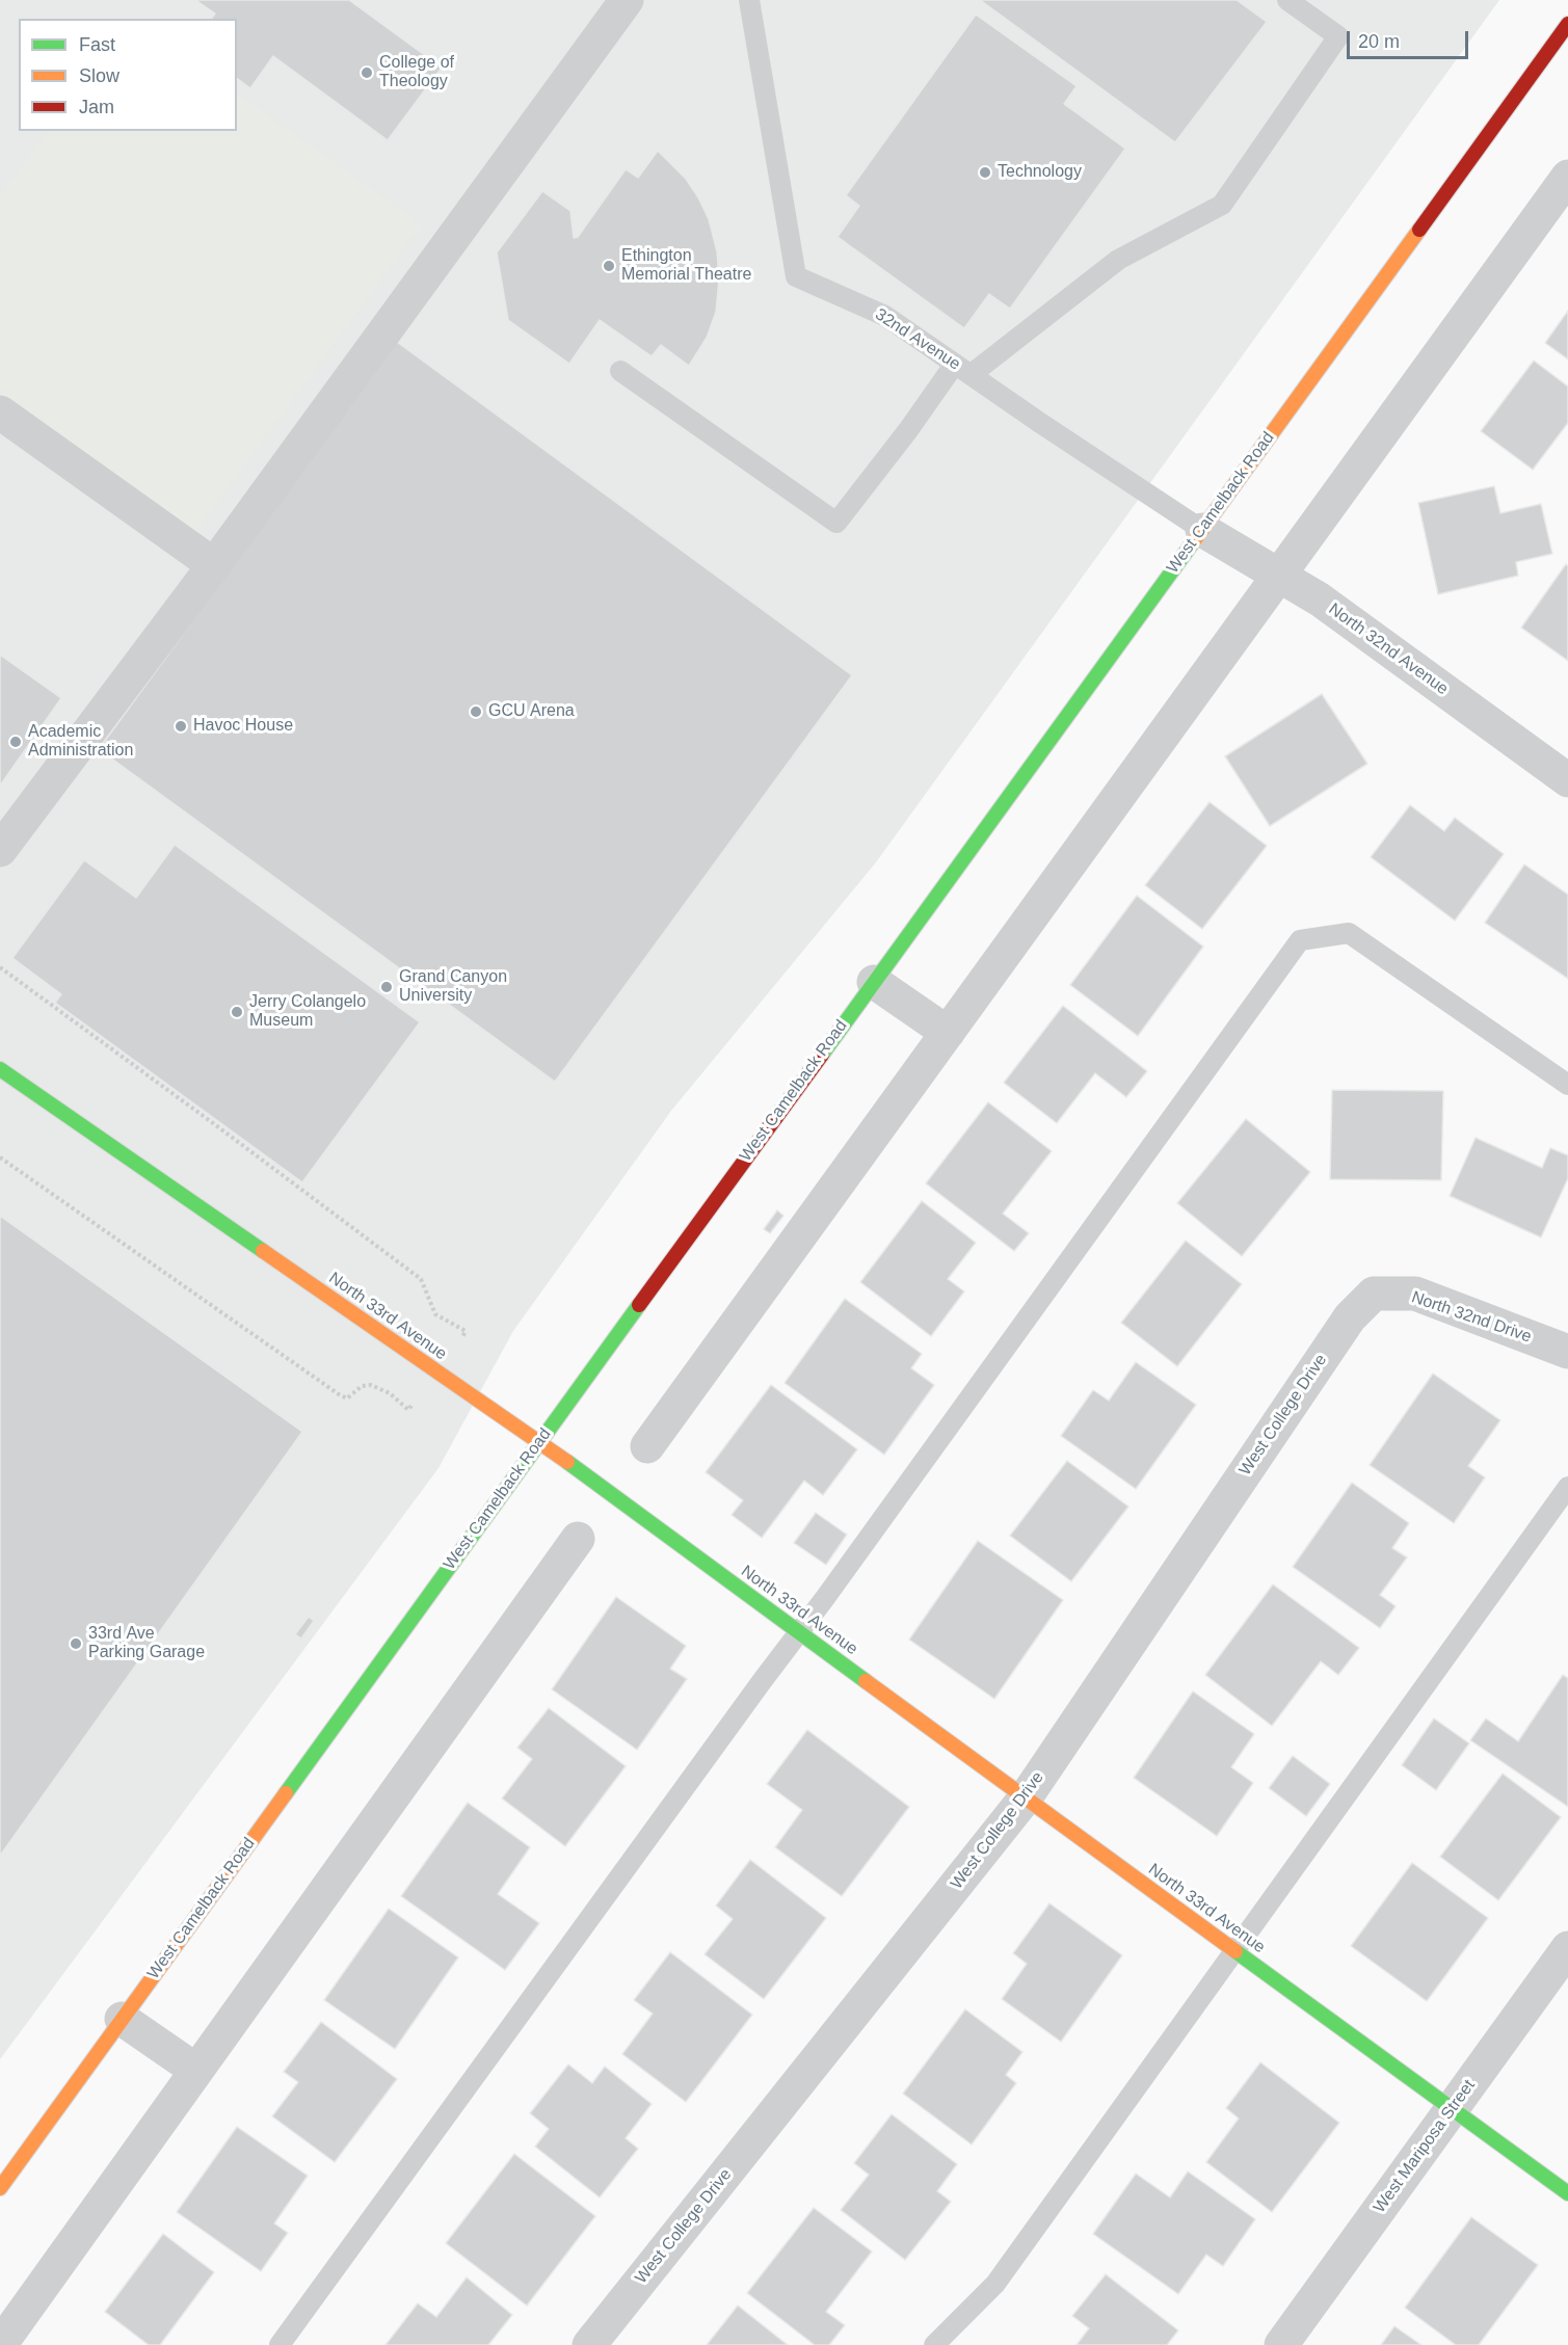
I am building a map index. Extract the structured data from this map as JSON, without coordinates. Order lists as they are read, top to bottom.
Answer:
{
  "streets": {
    "main road": ["West Camelback Road", "North 33rd Avenue"],
    "street": [
      "North 32nd Avenue",
      "North 32nd Drive",
      "West College Drive",
      "West Mariposa Street"
    ],
    "lane": ["32nd Avenue"]
  },
  "crossings": [
    ["32nd Avenue", "West Camelback Road"],
    ["32nd Avenue", "North 32nd Avenue"],
    ["West Camelback Road", "North 32nd Avenue"],
    ["West Camelback Road", "North 33rd Avenue"],
    ["North 33rd Avenue", "West College Drive"],
    ["North 33rd Avenue", "West Mariposa Street"],
    ["North 32nd Drive", "West College Drive"]
  ],
  "places": [
    "College of Theology",
    "Technology",
    "Ethington Memorial Theatre",
    "GCU Arena",
    "Havoc House",
    "Academic Administration",
    "Grand Canyon University",
    "Jerry Colangelo Museum",
    "33rd Ave Parking Garage"
  ],
  "legend": ["Fast", "Slow", "Jam"],
  "scale_bar": "20 m"
}
